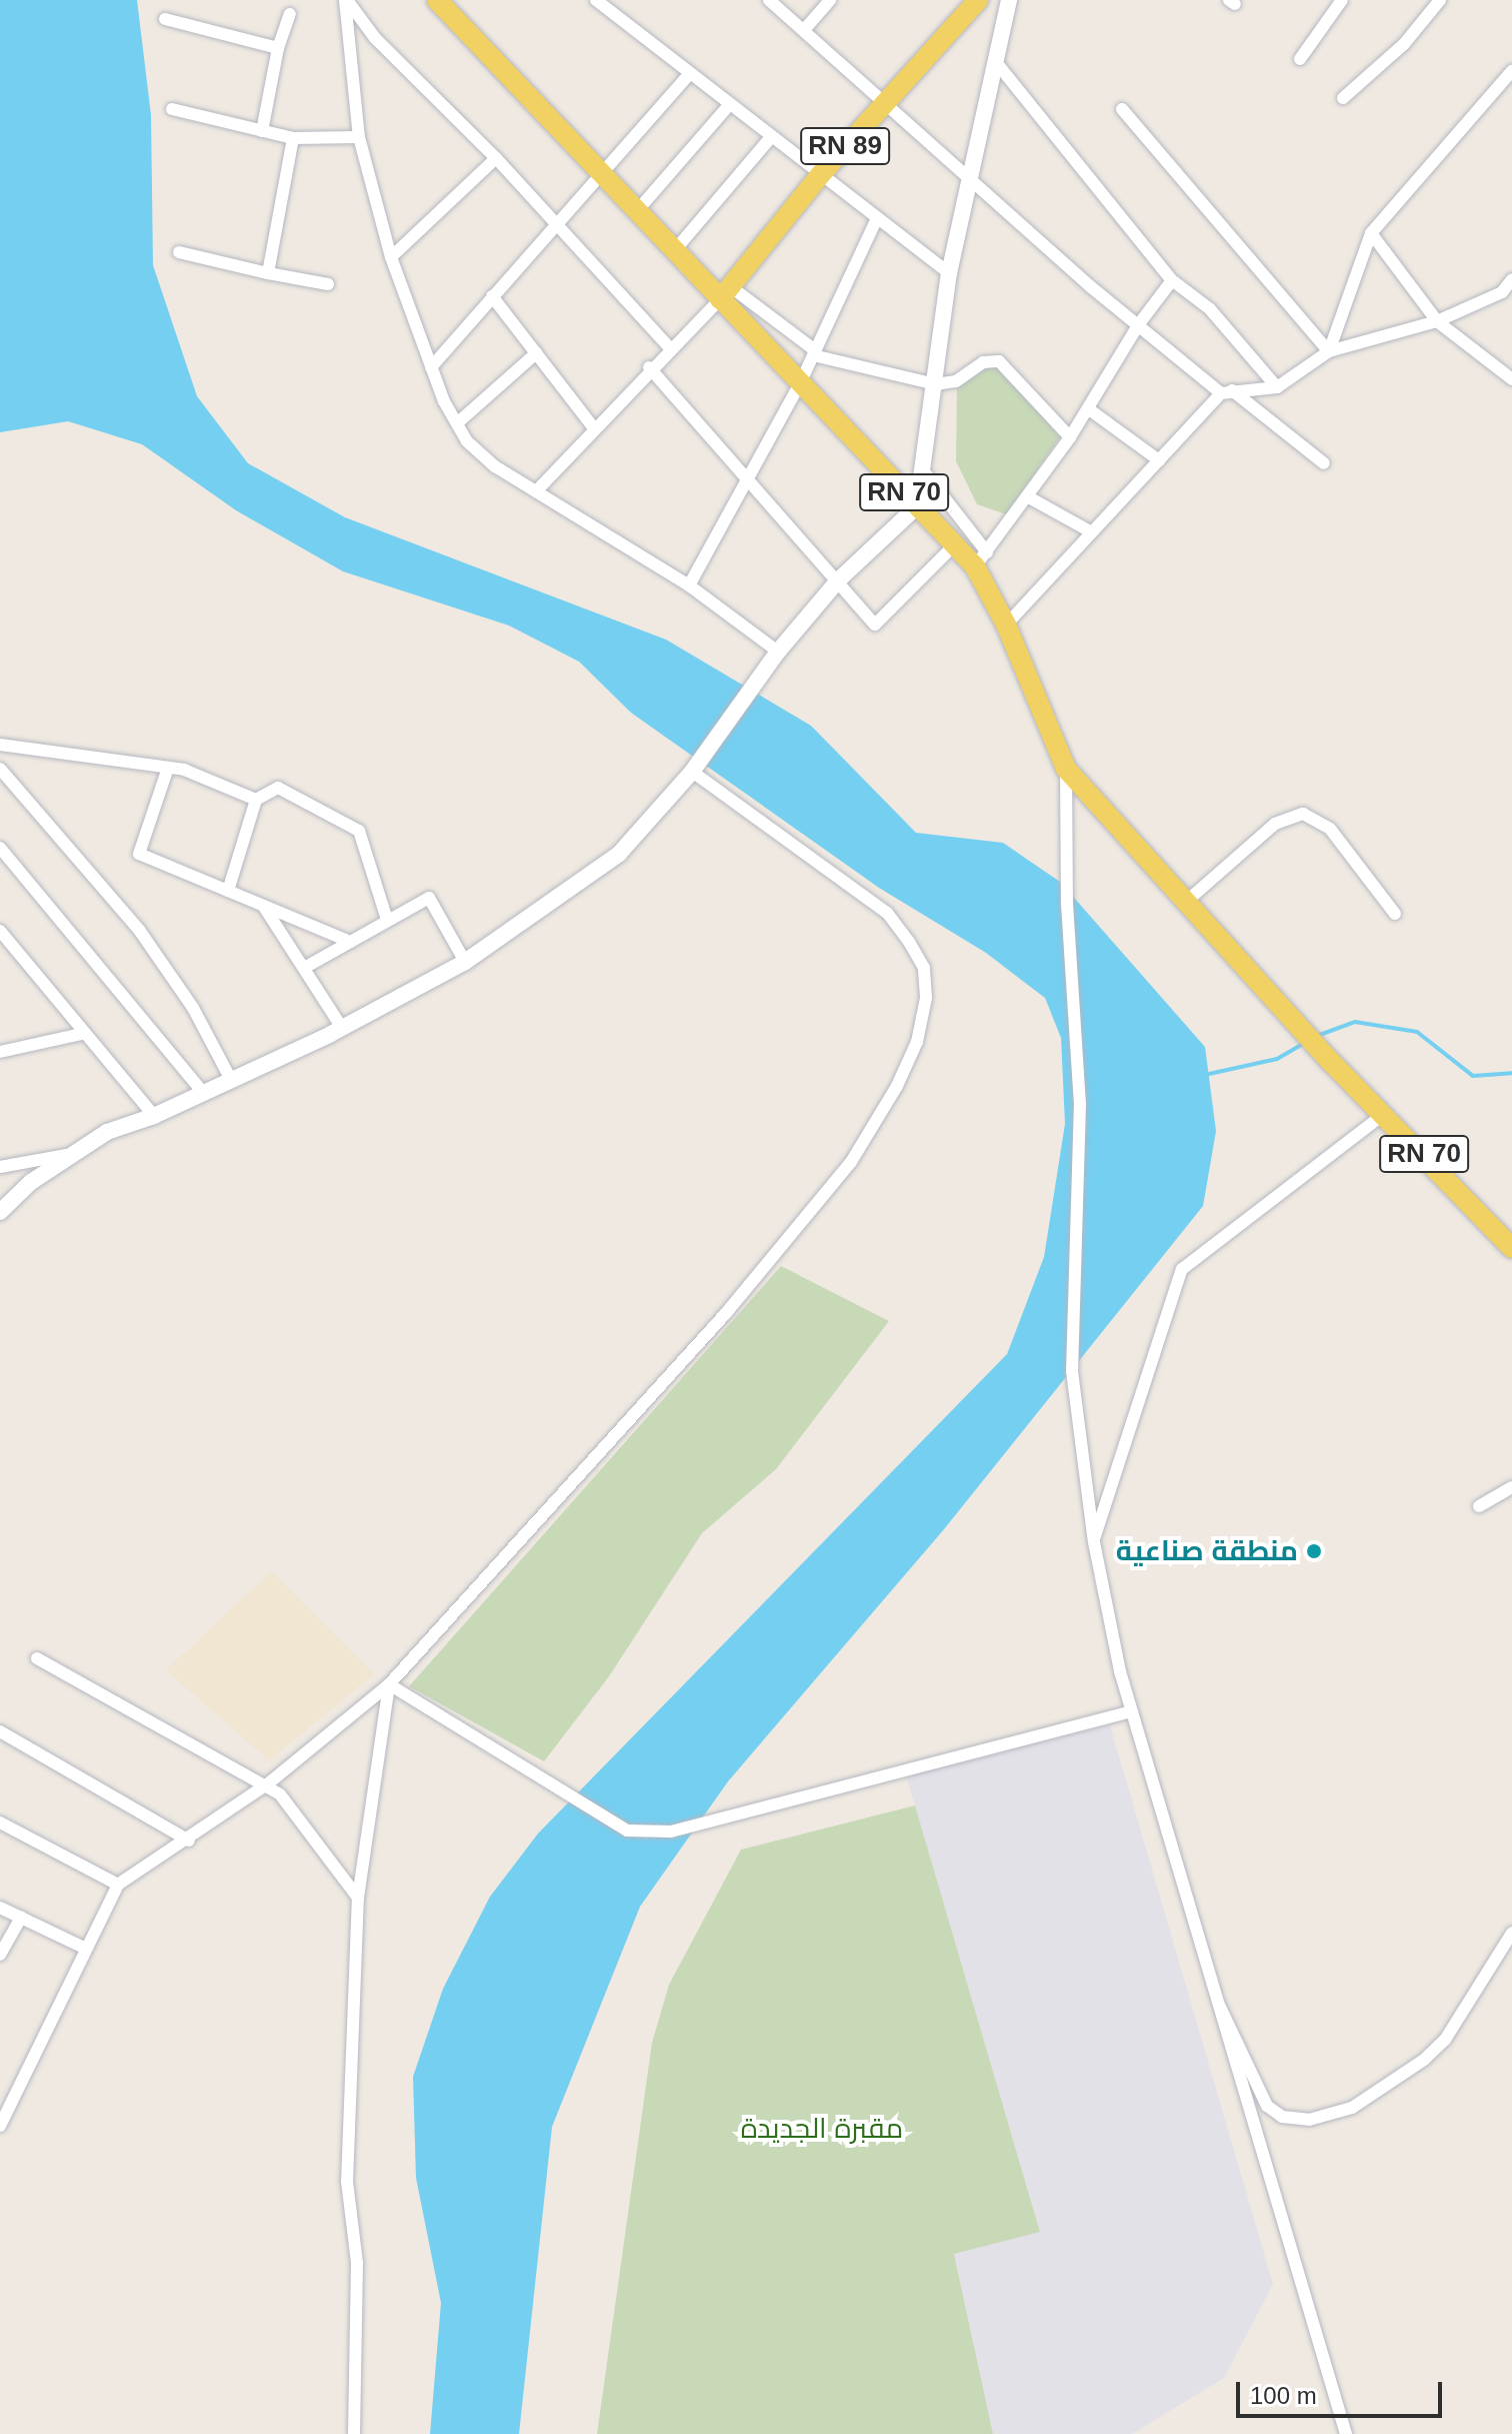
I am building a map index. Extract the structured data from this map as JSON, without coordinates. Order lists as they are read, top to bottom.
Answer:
{
  "streets": {
    "main road": ["RN 89", "RN 70"]
  },
  "crossings": [
    ["RN 89", "RN 70"]
  ],
  "parks": ["مقبرة الجديدة"],
  "places": ["منطقة صناعية"],
  "scale_bar": "100 m"
}
